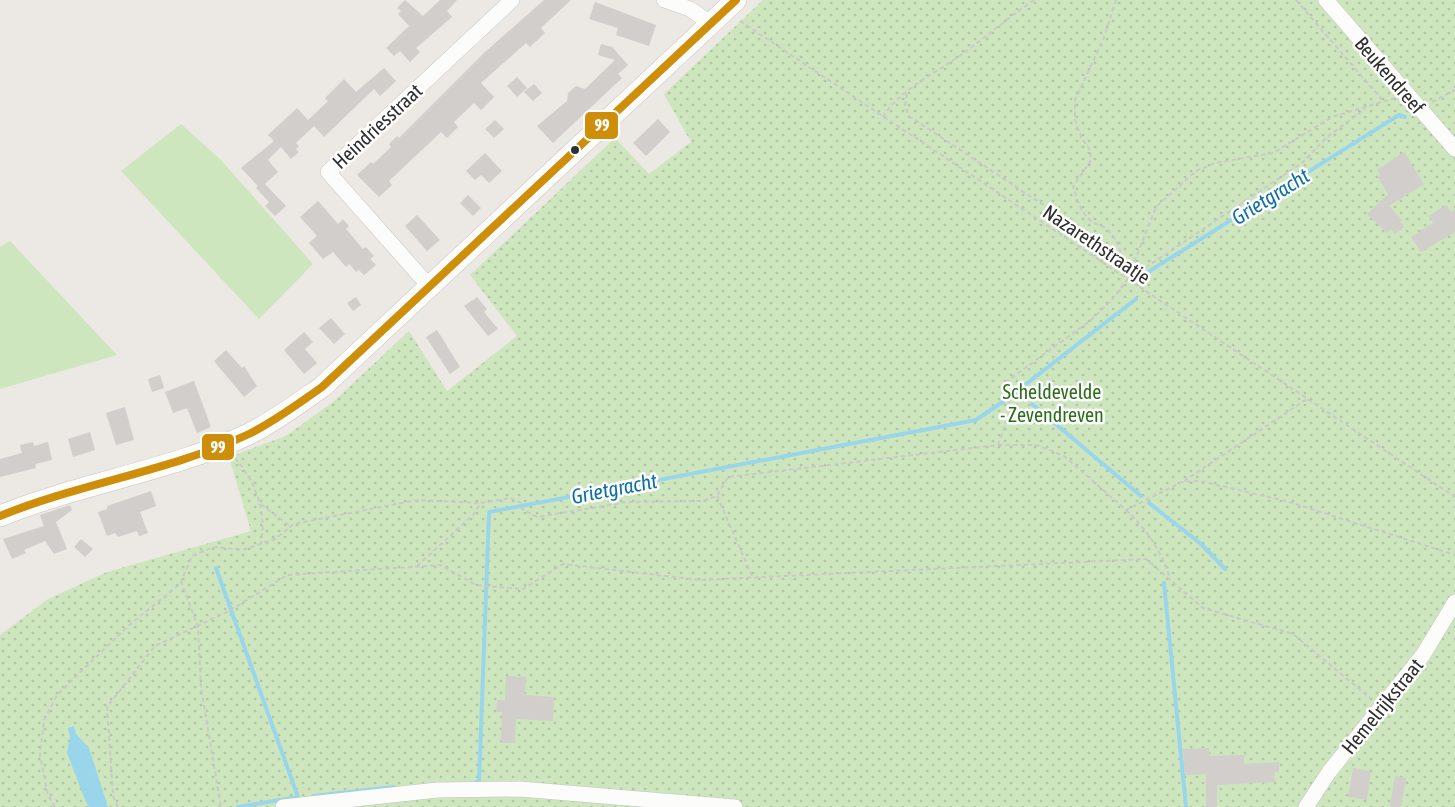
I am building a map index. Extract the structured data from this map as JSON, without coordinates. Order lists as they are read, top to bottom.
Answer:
{
  "streets": {
    "street": ["Beukendreef", "Heindriesstraat", "Hemelrijkstraat"],
    "path": ["Nazarethstraatje"]
  },
  "water": ["Grietgracht"],
  "parks": ["Scheldevelde - Zevendreven"],
  "lines": ["transit line 99"]
}
